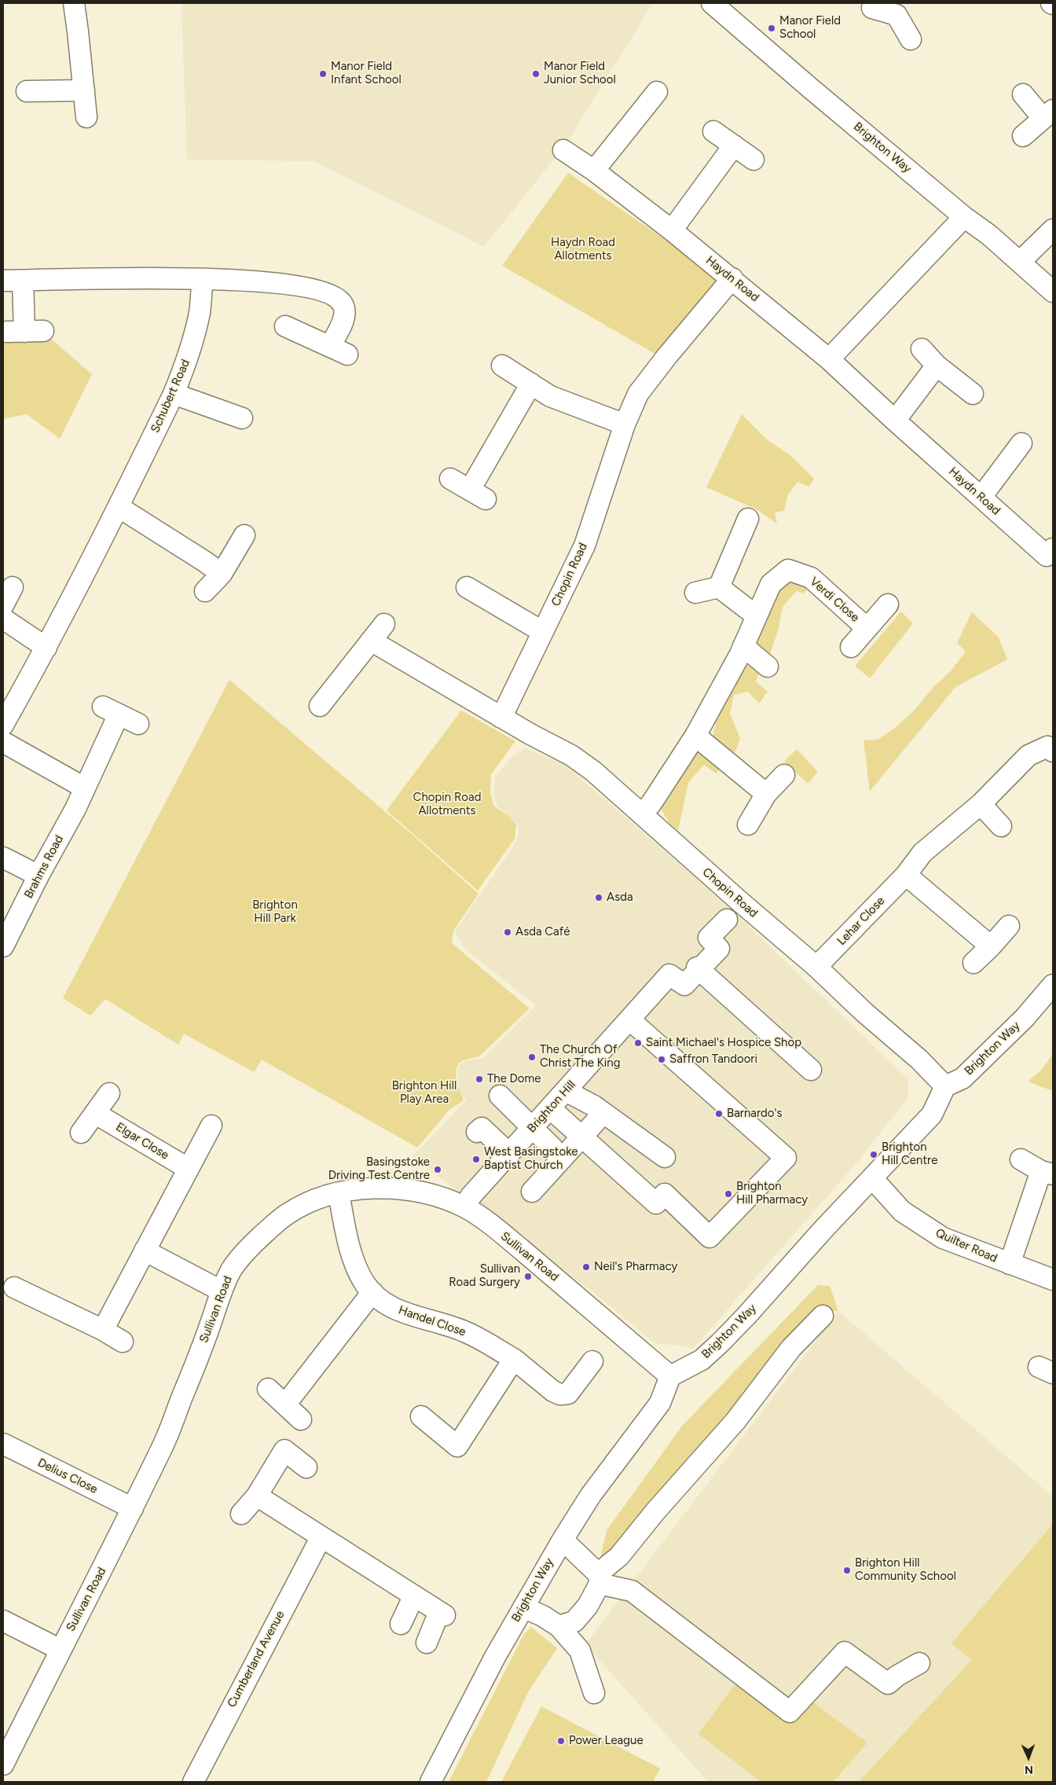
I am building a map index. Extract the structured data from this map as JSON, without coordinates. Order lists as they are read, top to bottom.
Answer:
{
  "streets": {
    "street": [
      "Brighton Way",
      "Haydn Road",
      "Schubert Road",
      "Chopin Road",
      "Verdi Close",
      "Brahms Road",
      "Lehar Close",
      "Brighton Hill",
      "Elgar Close",
      "Quilter Road",
      "Sullivan Road",
      "Handel Close",
      "Delius Close",
      "Cumberland Avenue"
    ]
  },
  "crossings": [
    ["Brighton Way", "Chopin Road"],
    ["Brighton Way", "Quilter Road"],
    ["Brighton Way", "Sullivan Road"],
    ["Haydn Road", "Chopin Road"],
    ["Chopin Road", "Verdi Close"],
    ["Chopin Road", "Lehar Close"],
    ["Brighton Hill", "Sullivan Road"],
    ["Sullivan Road", "Handel Close"],
    ["Sullivan Road", "Delius Close"]
  ],
  "parks": [
    "Haydn Road Allotments",
    "Chopin Road Allotments",
    "Brighton Hill Park",
    "Brighton Hill Play Area"
  ],
  "places": [
    "Manor Field School",
    "Manor Field Infant School",
    "Manor Field Junior School",
    "Asda",
    "Asda Café",
    "Saint Michael's Hospice Shop",
    "The Church Of Christ The King",
    "Saffron Tandoori",
    "The Dome",
    "Barnardo's",
    "Brighton Hill Centre",
    "West Basingstoke Baptist Church",
    "Basingstoke Driving Test Centre",
    "Brighton Hill Pharmacy",
    "Neil's Pharmacy",
    "Sullivan Road Surgery",
    "Brighton Hill Community School",
    "Power League"
  ],
  "north": "bottom"
}
